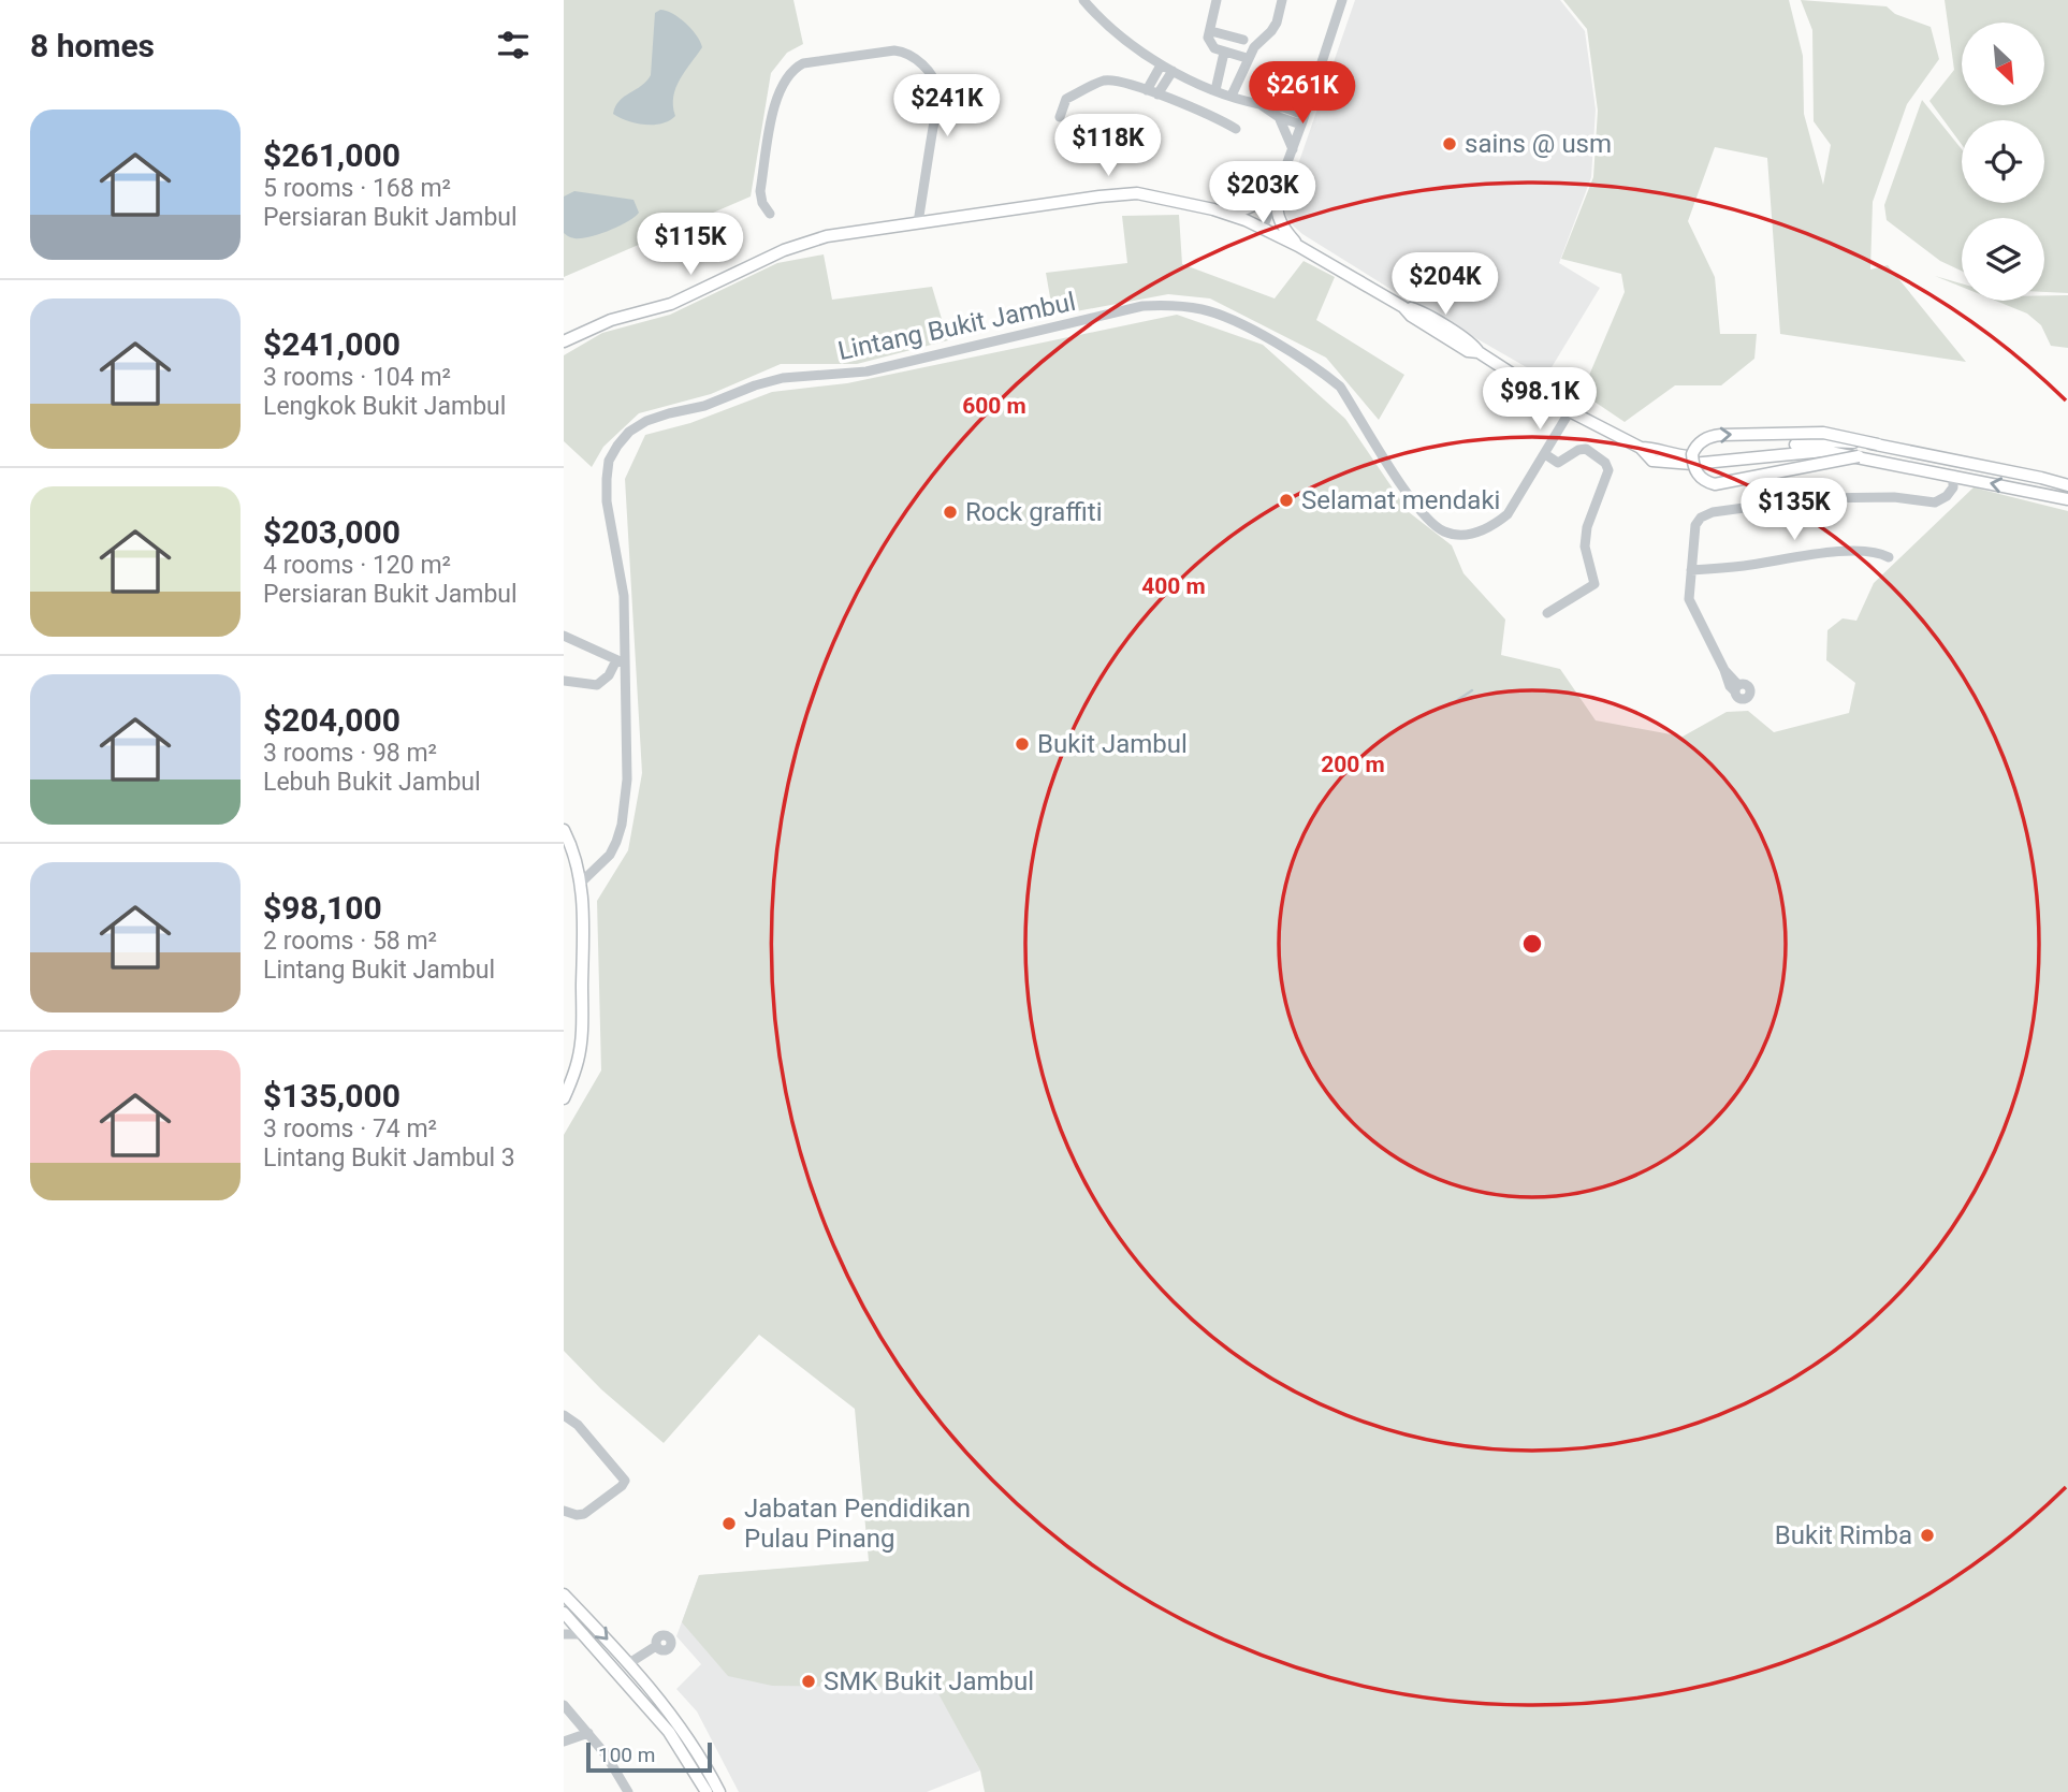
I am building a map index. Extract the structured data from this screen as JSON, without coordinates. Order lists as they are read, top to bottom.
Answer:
{
  "streets": {
    "street": ["Lintang Bukit Jambul"]
  },
  "places": [
    "sains @ usm",
    "Selamat mendaki",
    "Rock graffiti",
    "Bukit Jambul",
    "Jabatan Pendidikan Pulau Pinang",
    "Bukit Rimba",
    "SMK Bukit Jambul"
  ],
  "scale_bar": "100 m",
  "north": "bottom right",
  "page": {
    "heading": "8 homes",
    "price": [
      "$261K",
      "$241K",
      "$118K",
      "$203K",
      "$115K",
      "$204K",
      "$98.1K",
      "$135K"
    ],
    "list": [
      {
        "name": "$261,000",
        "note": "5 rooms · 168 m² · Persiaran Bukit Jambul"
      },
      {
        "name": "$241,000",
        "note": "3 rooms · 104 m² · Lengkok Bukit Jambul"
      },
      {
        "name": "$203,000",
        "note": "4 rooms · 120 m² · Persiaran Bukit Jambul"
      },
      {
        "name": "$204,000",
        "note": "3 rooms · 98 m² · Lebuh Bukit Jambul"
      },
      {
        "name": "$98,100",
        "note": "2 rooms · 58 m² · Lintang Bukit Jambul"
      },
      {
        "name": "$135,000",
        "note": "3 rooms · 74 m² · Lintang Bukit Jambul 3"
      }
    ],
    "scale": "100 m"
  },
  "rings": ["600 m", "400 m", "200 m"]
}
